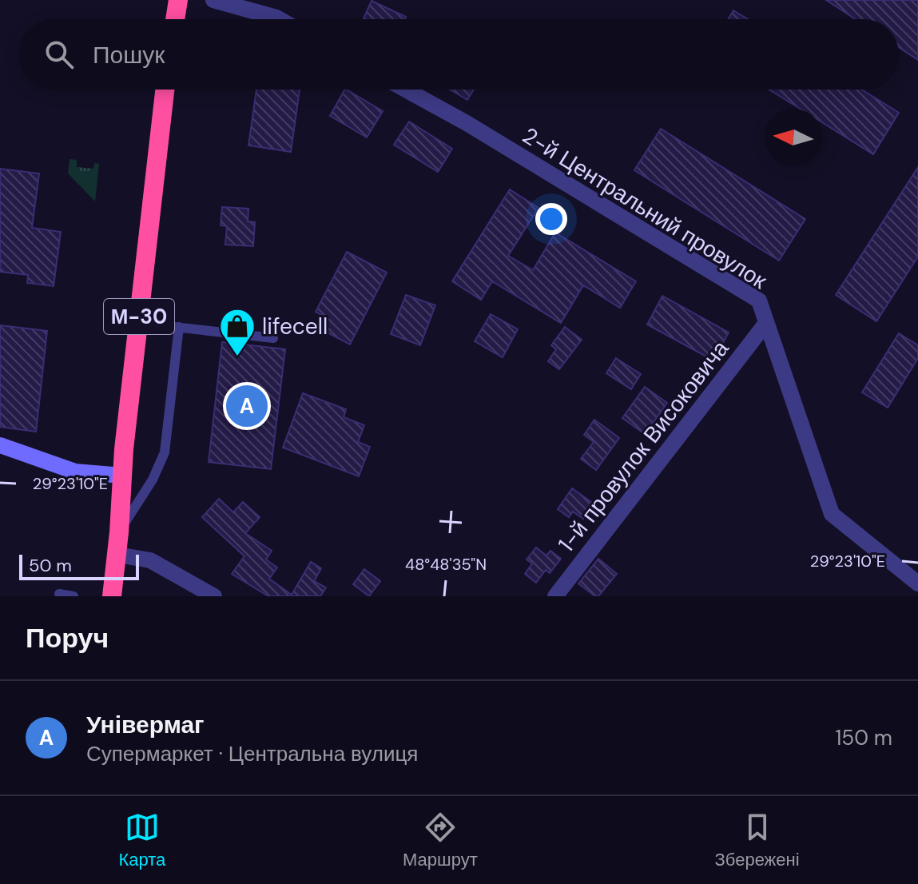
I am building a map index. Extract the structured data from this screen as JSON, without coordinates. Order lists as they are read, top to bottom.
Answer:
{
  "streets": {
    "highway": ["М-30"],
    "street": ["2-й Центральний провулок", "1-й провулок Високовича"]
  },
  "crossings": [
    ["2-й Центральний провулок", "1-й провулок Високовича"]
  ],
  "places": {
    "shop": ["lifecell"]
  },
  "scale_bar": "50 m",
  "north": "left",
  "page": {
    "search": "Пошук",
    "pins": "A",
    "scale": "50 m",
    "heading": "Поруч",
    "list": [
      {
        "mark": "A",
        "name": "Універмаг",
        "note": "Супермаркет · Центральна вулиця",
        "value": "150 m"
      }
    ],
    "nav": ["Карта", "Маршрут", "Збережені"]
  },
  "coordinates": ["29°23'10\"E", "48°48'35\"N"]
}
